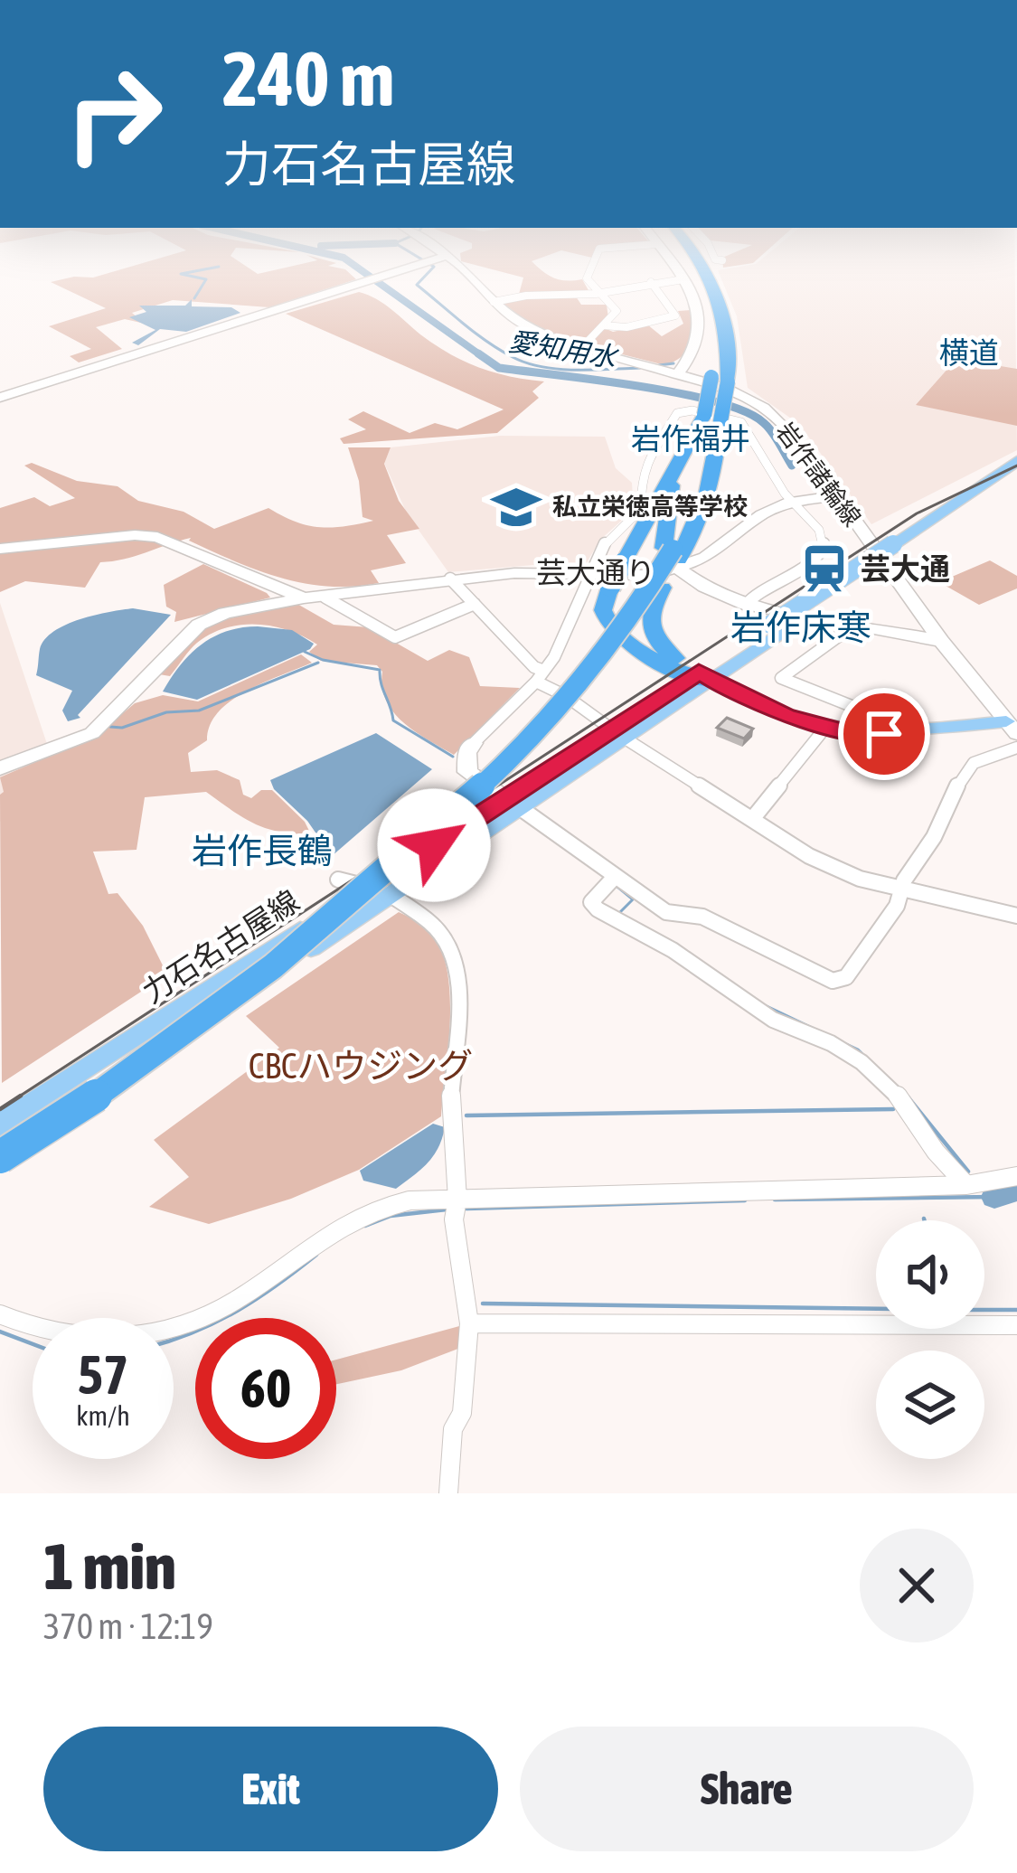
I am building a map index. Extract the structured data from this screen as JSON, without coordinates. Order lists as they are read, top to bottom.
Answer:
{
  "streets": {
    "main road": ["力石名古屋線"],
    "street": ["岩作諸輪線", "芸大通り"]
  },
  "crossings": [
    ["岩作諸輪線", "芸大通り"]
  ],
  "districts": [
    "横道",
    "岩作福井",
    "岩作床寒",
    "岩作長鶴"
  ],
  "water": ["愛知用水"],
  "parks": ["CBCハウジング"],
  "places": {
    "school or university": ["私立栄徳高等学校"],
    "station": ["芸大通"]
  },
  "page": {
    "turn": ["240 m", "力石名古屋線"],
    "speed": "57 km/h",
    "limit": "60",
    "heading": ["1 min", "370 m · 12:19"],
    "buttons": ["Exit", "Share"]
  }
}
